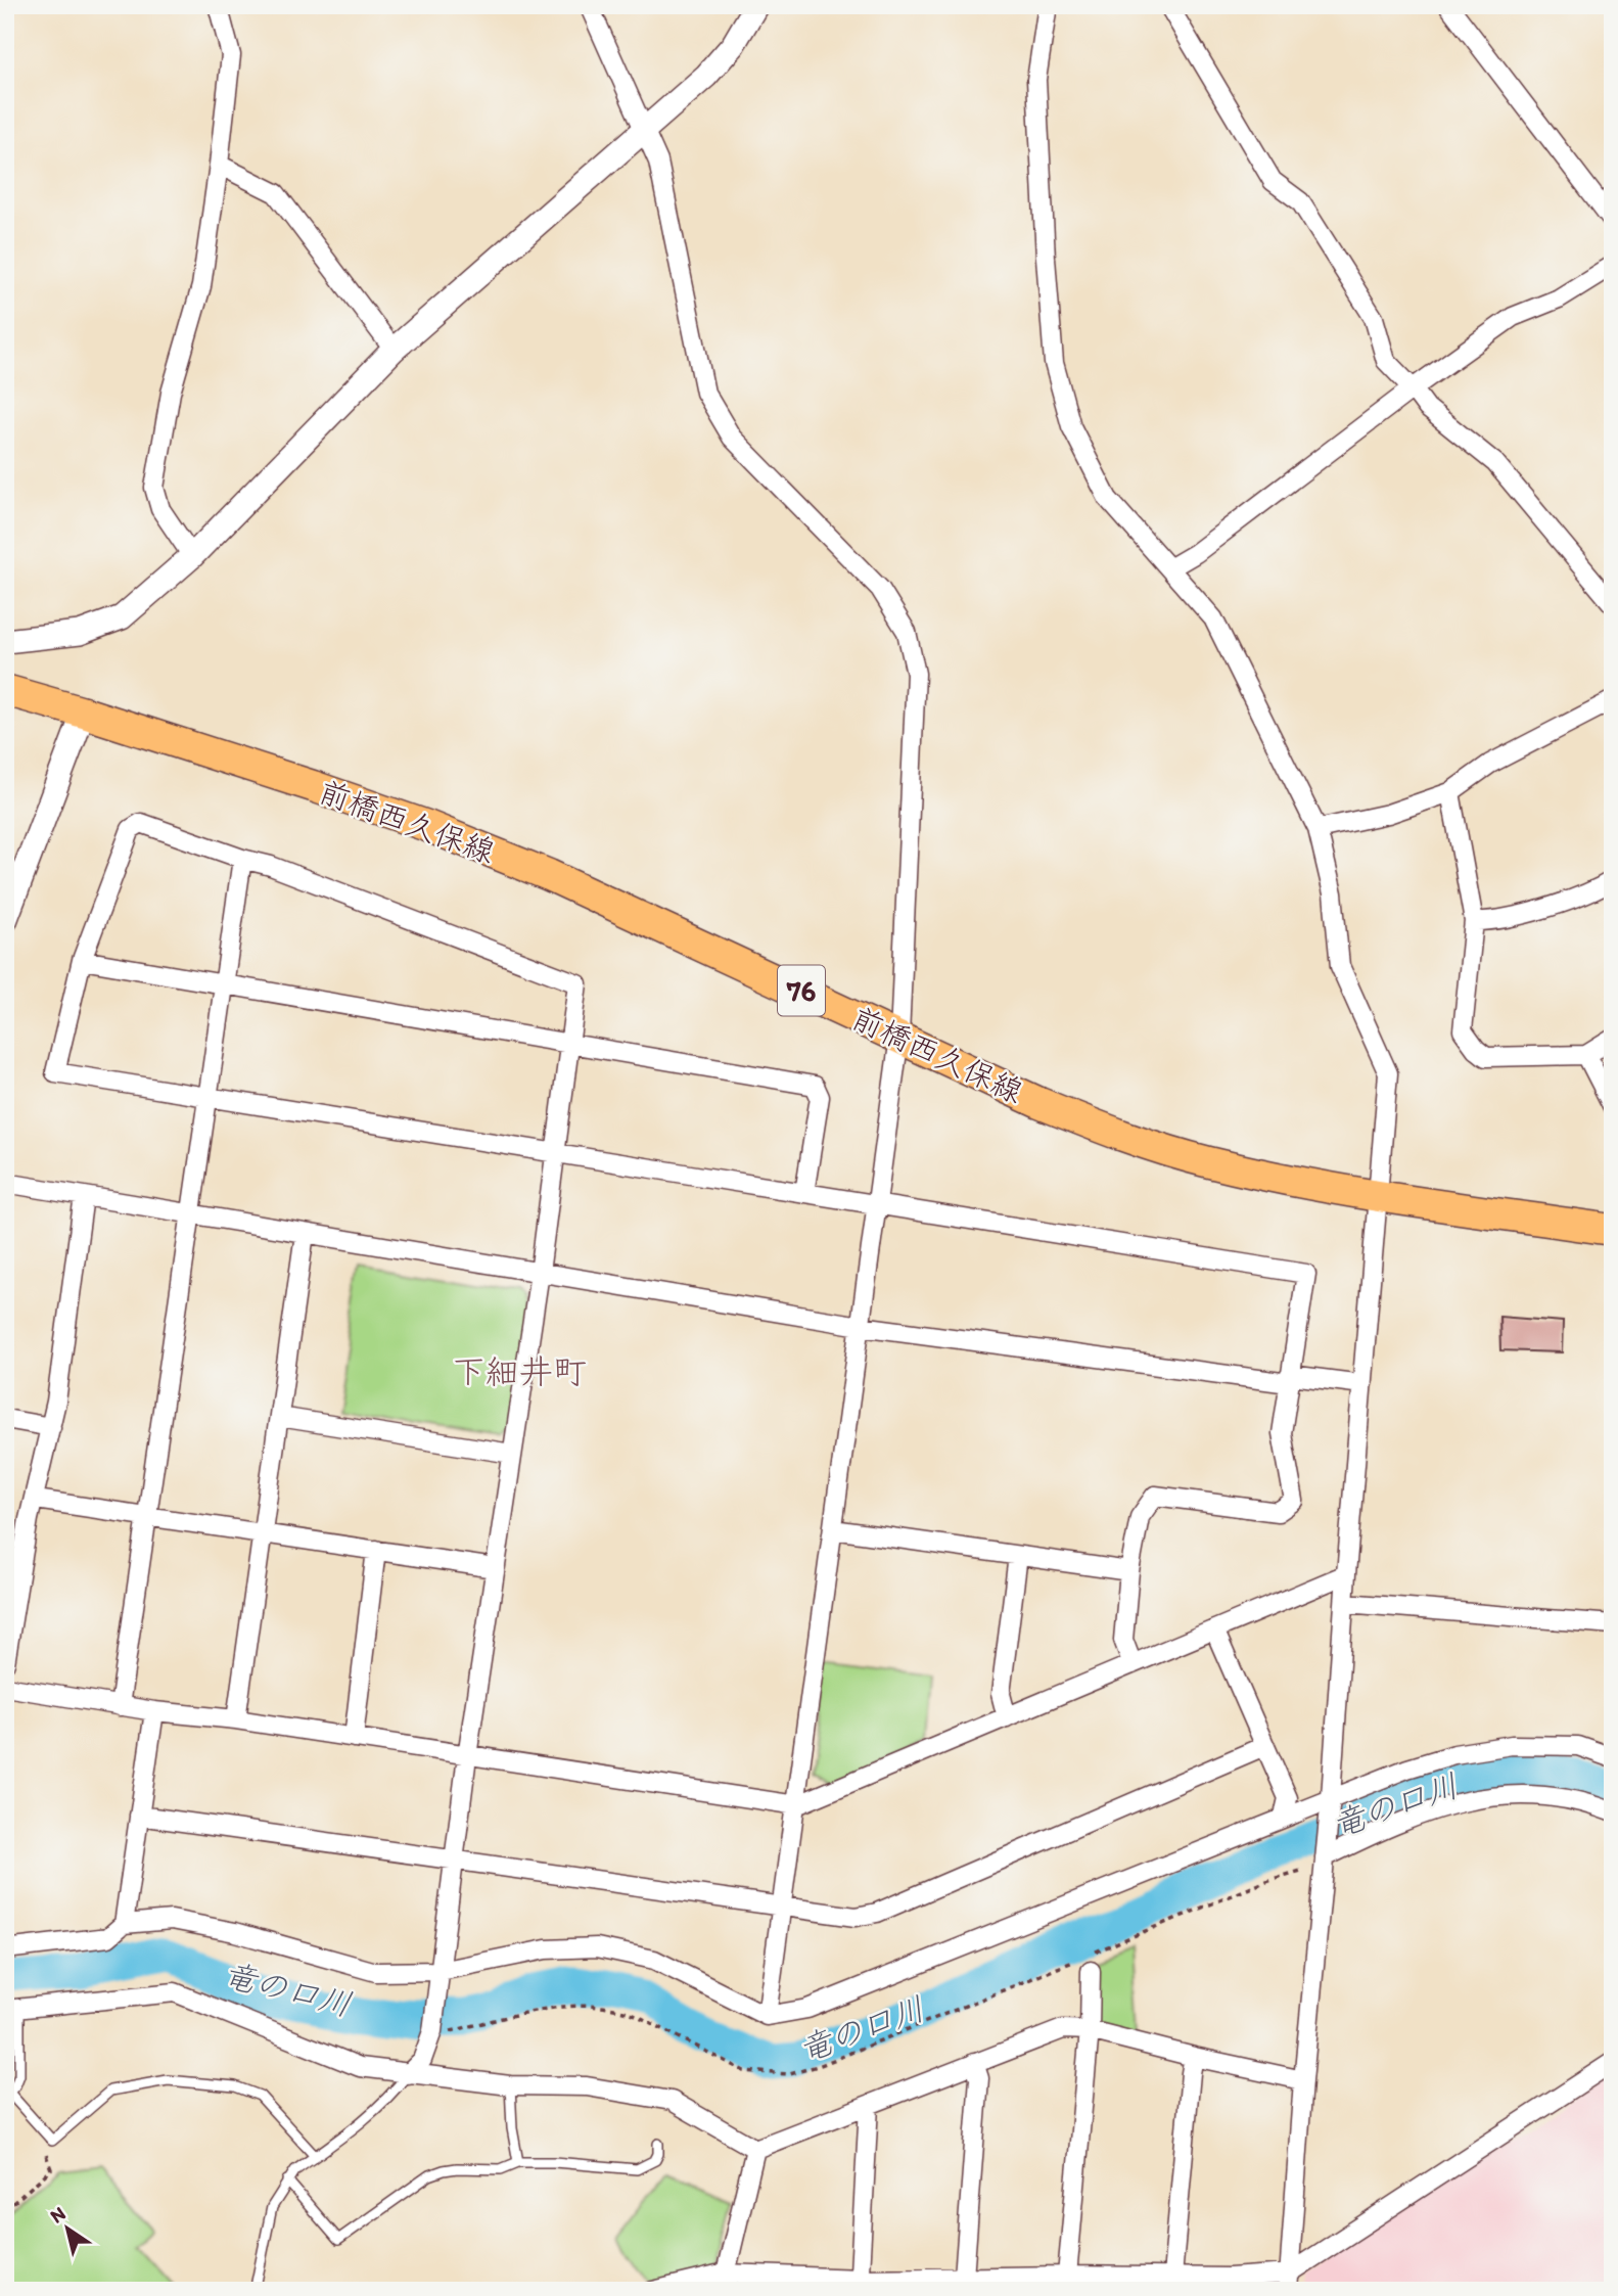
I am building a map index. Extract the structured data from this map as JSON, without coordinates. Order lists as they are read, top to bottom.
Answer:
{
  "streets": {
    "main road": ["前橋西久保線", "76"]
  },
  "districts": ["下細井町"],
  "water": ["竜の口川"],
  "north": "top left"
}
